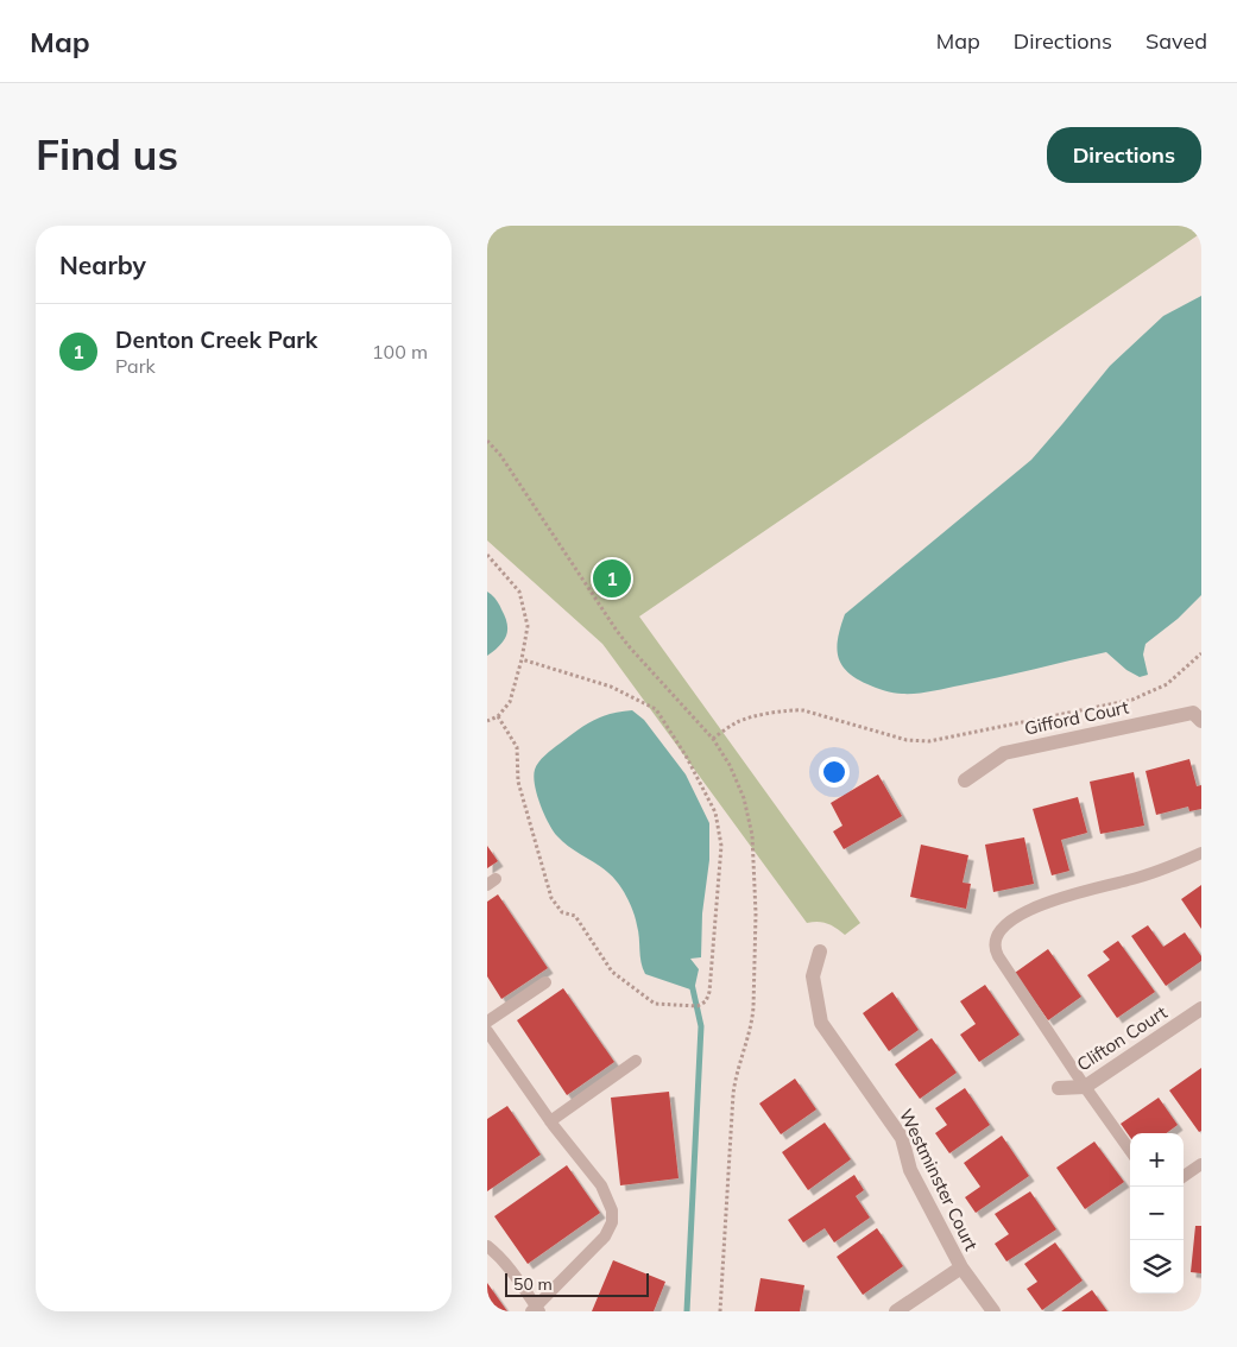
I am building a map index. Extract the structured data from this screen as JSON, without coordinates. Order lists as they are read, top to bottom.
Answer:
{
  "streets": {
    "street": ["Gifford Court", "Clifton Court", "Westminster Court"]
  },
  "scale_bar": "50 m",
  "page": {
    "header": "Map",
    "nav": ["Map", "Directions", "Saved"],
    "buttons": "Directions",
    "title": "Find us",
    "heading": "Nearby",
    "list": [
      {
        "mark": "1",
        "name": "Denton Creek Park",
        "note": "Park",
        "value": "100 m"
      }
    ],
    "pins": "1",
    "map_buttons": ["+", "−"],
    "scale": "50 m"
  }
}
